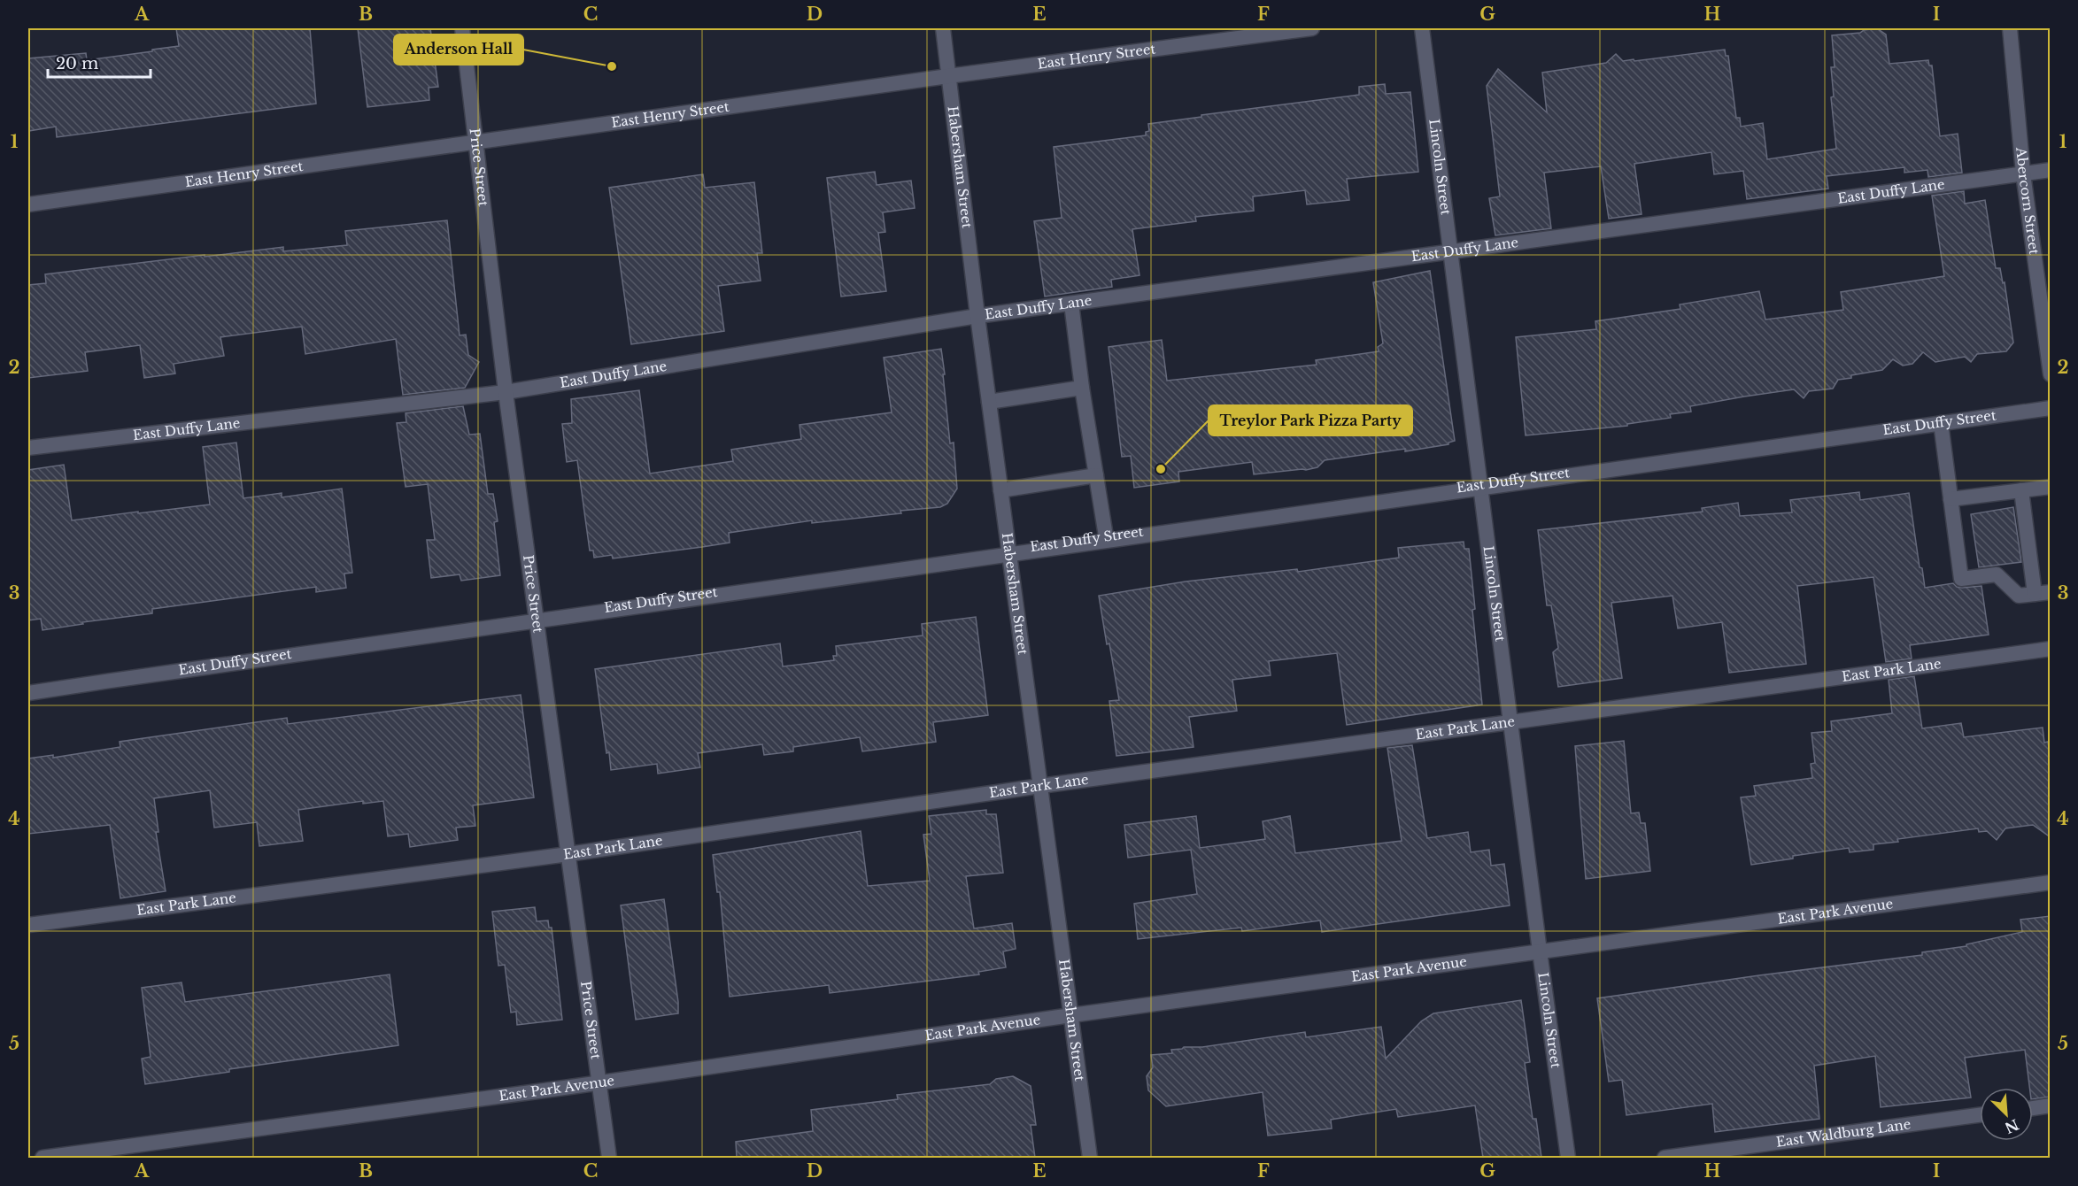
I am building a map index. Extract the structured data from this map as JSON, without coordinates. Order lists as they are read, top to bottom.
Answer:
{
  "streets": {
    "street": [
      "East Henry Street",
      "Price Street",
      "Habersham Street",
      "Lincoln Street",
      "East Duffy Lane",
      "Abercorn Street",
      "East Duffy Street",
      "East Park Lane",
      "East Park Avenue",
      "East Waldburg Lane"
    ]
  },
  "crossings": [
    ["East Henry Street", "Price Street"],
    ["East Henry Street", "Habersham Street"],
    ["Price Street", "East Duffy Lane"],
    ["Price Street", "East Duffy Street"],
    ["Price Street", "East Park Lane"],
    ["Price Street", "East Park Avenue"],
    ["Habersham Street", "East Duffy Lane"],
    ["Habersham Street", "East Duffy Street"],
    ["Habersham Street", "East Park Lane"],
    ["Habersham Street", "East Park Avenue"],
    ["Lincoln Street", "East Duffy Lane"],
    ["Lincoln Street", "East Duffy Street"],
    ["Lincoln Street", "East Park Lane"],
    ["Lincoln Street", "East Park Avenue"],
    ["East Duffy Lane", "Abercorn Street"]
  ],
  "places": ["Anderson Hall", "Treylor Park Pizza Party"],
  "scale_bar": "20 m",
  "north": "bottom right",
  "grid": {
    "columns": [
      "A",
      "B",
      "C",
      "D",
      "E",
      "F",
      "G",
      "H",
      "I"
    ],
    "rows": [
      "1",
      "2",
      "3",
      "4",
      "5"
    ]
  }
}
